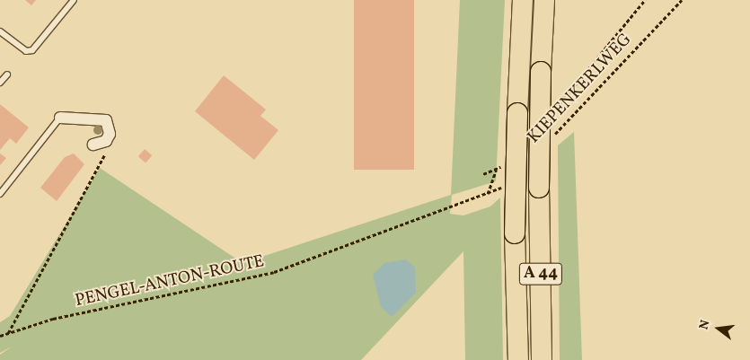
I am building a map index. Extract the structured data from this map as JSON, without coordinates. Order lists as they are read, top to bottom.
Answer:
{
  "streets": {
    "highway": ["A 44"],
    "path": ["KIEPENKERLWEG", "PENGEL-ANTON-ROUTE"]
  },
  "north": "left"
}
